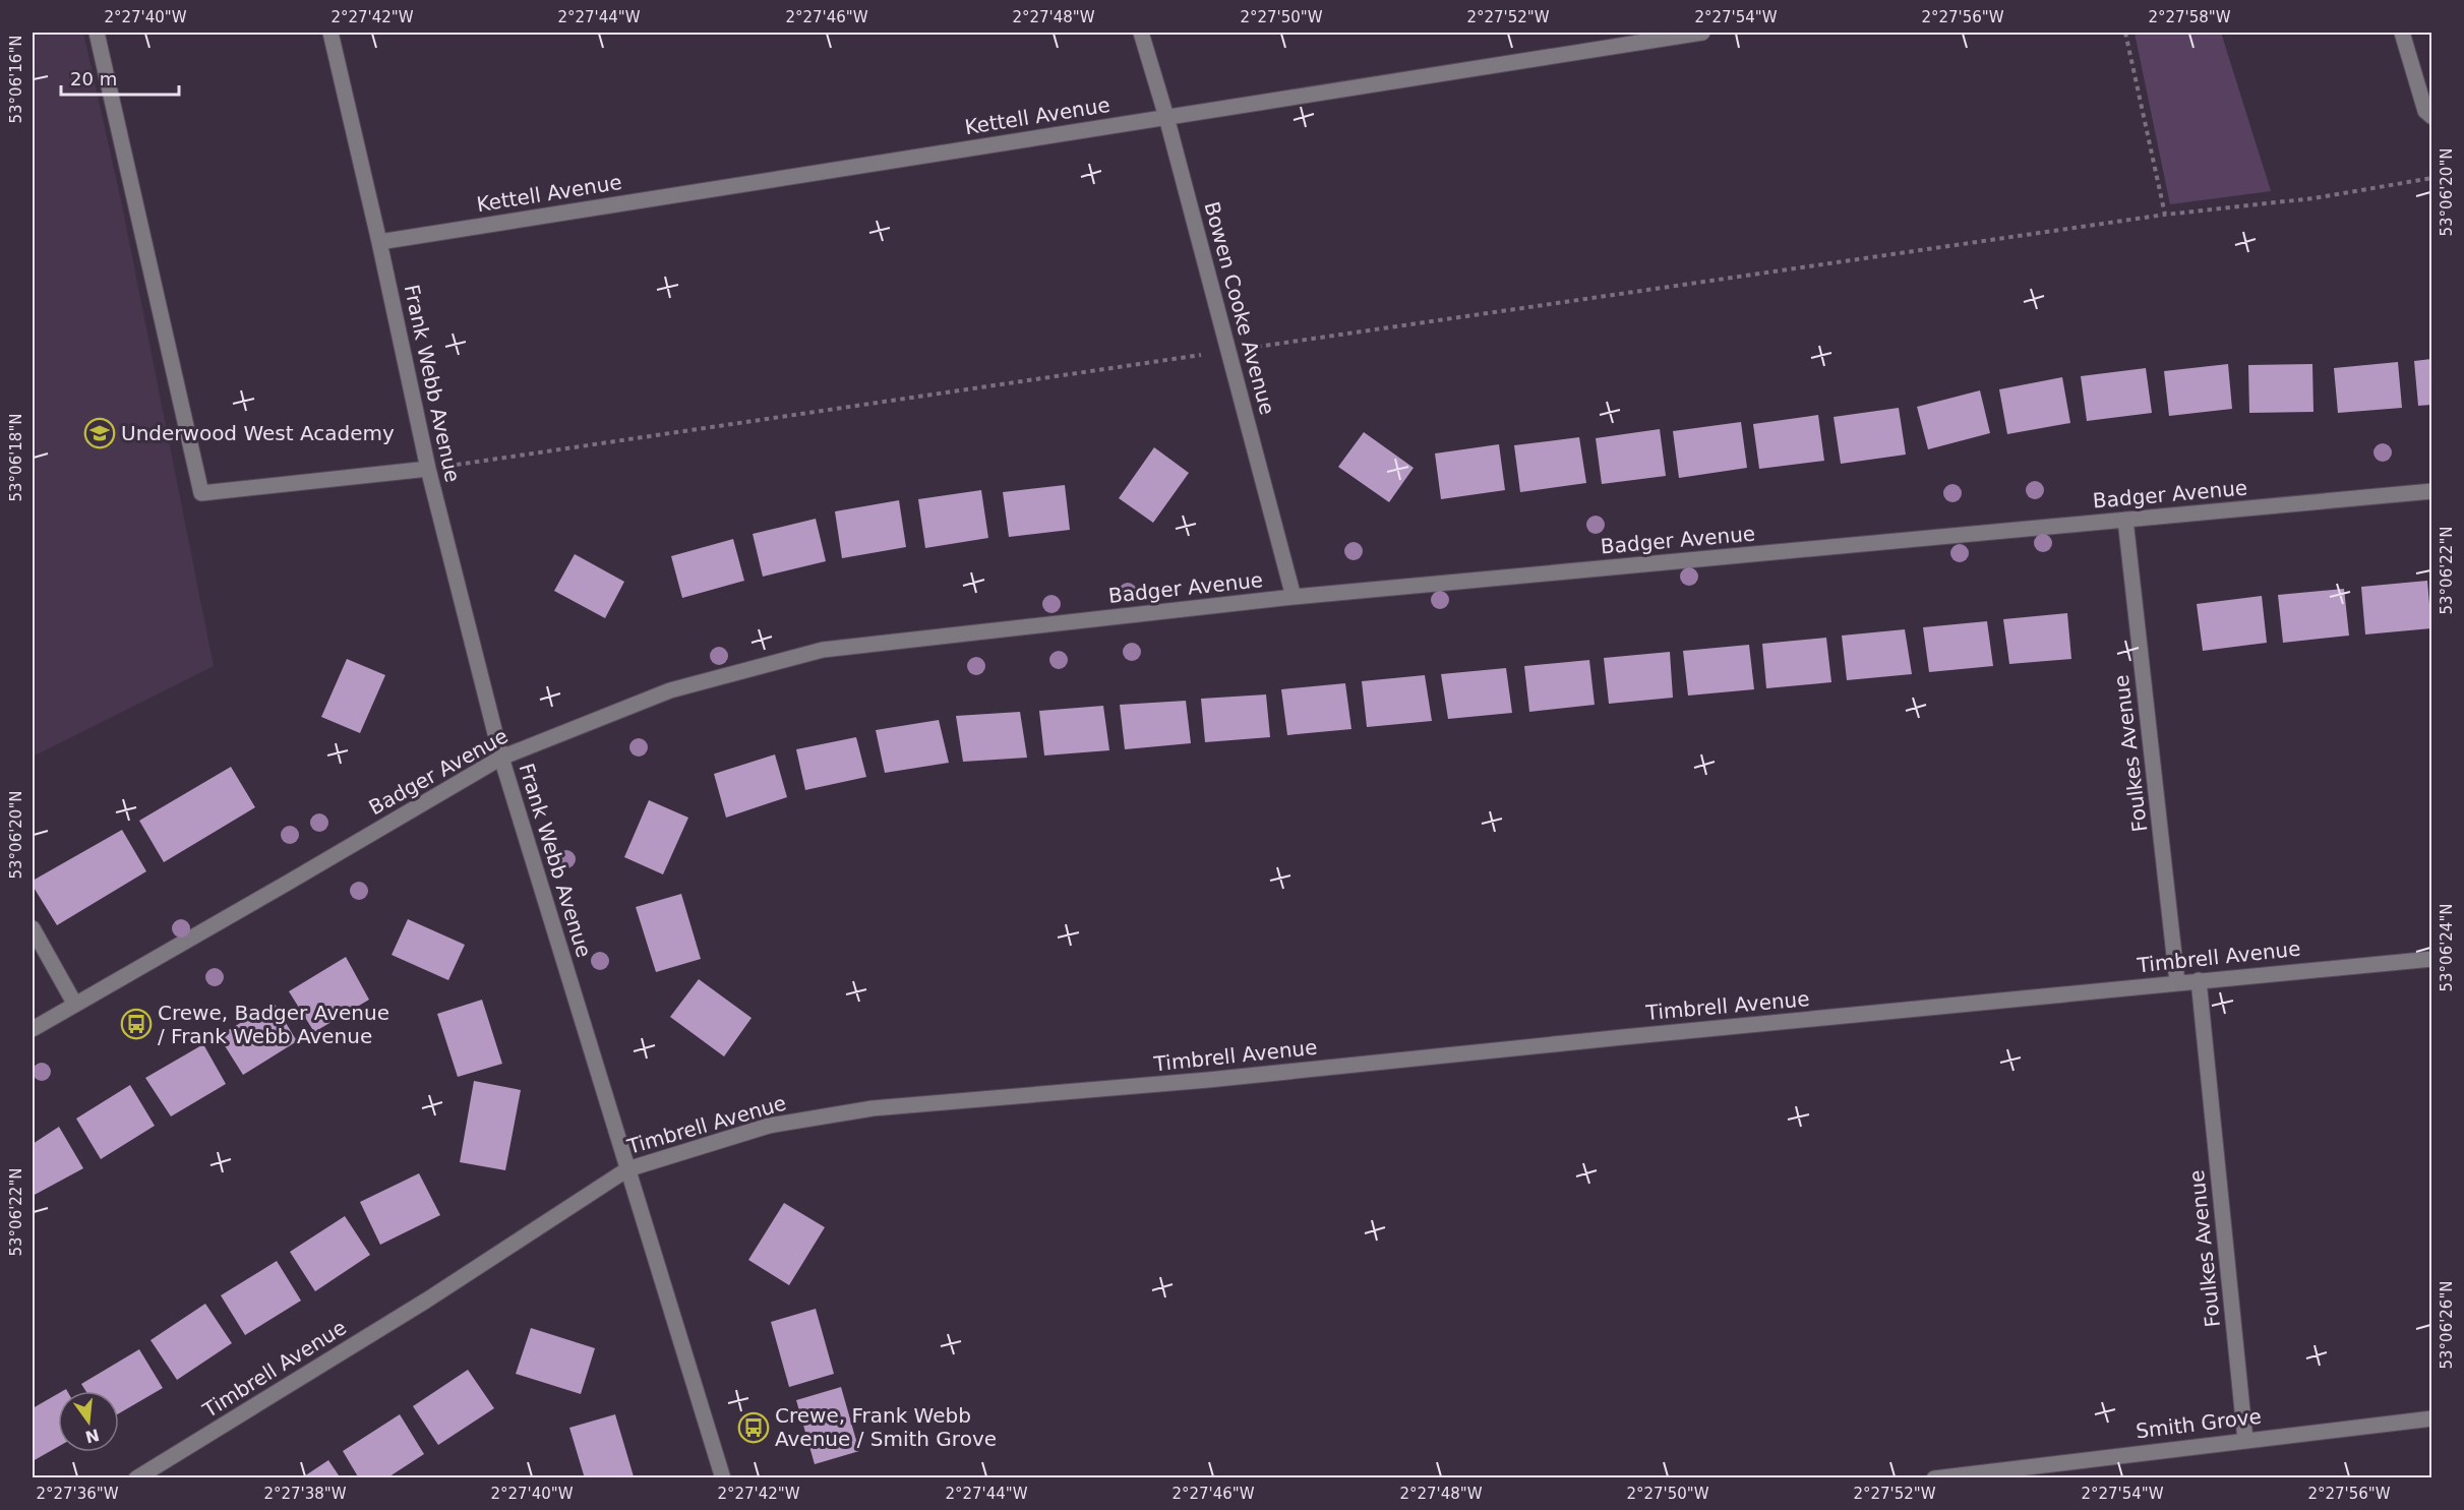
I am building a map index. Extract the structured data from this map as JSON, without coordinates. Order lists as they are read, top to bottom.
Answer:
{
  "streets": {
    "street": [
      "Kettell Avenue",
      "Bowen Cooke Avenue",
      "Frank Webb Avenue",
      "Badger Avenue",
      "Foulkes Avenue",
      "Timbrell Avenue",
      "Smith Grove"
    ]
  },
  "crossings": [
    ["Kettell Avenue", "Bowen Cooke Avenue"],
    ["Kettell Avenue", "Frank Webb Avenue"],
    ["Bowen Cooke Avenue", "Badger Avenue"],
    ["Frank Webb Avenue", "Badger Avenue"],
    ["Frank Webb Avenue", "Timbrell Avenue"],
    ["Badger Avenue", "Foulkes Avenue"],
    ["Foulkes Avenue", "Timbrell Avenue"],
    ["Foulkes Avenue", "Smith Grove"]
  ],
  "places": {
    "school or university": ["Underwood West Academy"],
    "bus stop": ["Crewe, Badger Avenue / Frank Webb Avenue", "Crewe, Frank Webb Avenue / Smith Grove"]
  },
  "scale_bar": "20 m",
  "north": "bottom",
  "coordinates": [
    "2°27'40\"W",
    "2°27'42\"W",
    "2°27'44\"W",
    "2°27'46\"W",
    "2°27'48\"W",
    "2°27'50\"W",
    "2°27'52\"W",
    "2°27'54\"W",
    "2°27'56\"W",
    "2°27'58\"W",
    "53°06'16\"N",
    "53°06'20\"N",
    "53°06'18\"N",
    "53°06'22\"N",
    "53°06'24\"N",
    "53°06'26\"N",
    "2°27'36\"W",
    "2°27'38\"W"
  ]
}
